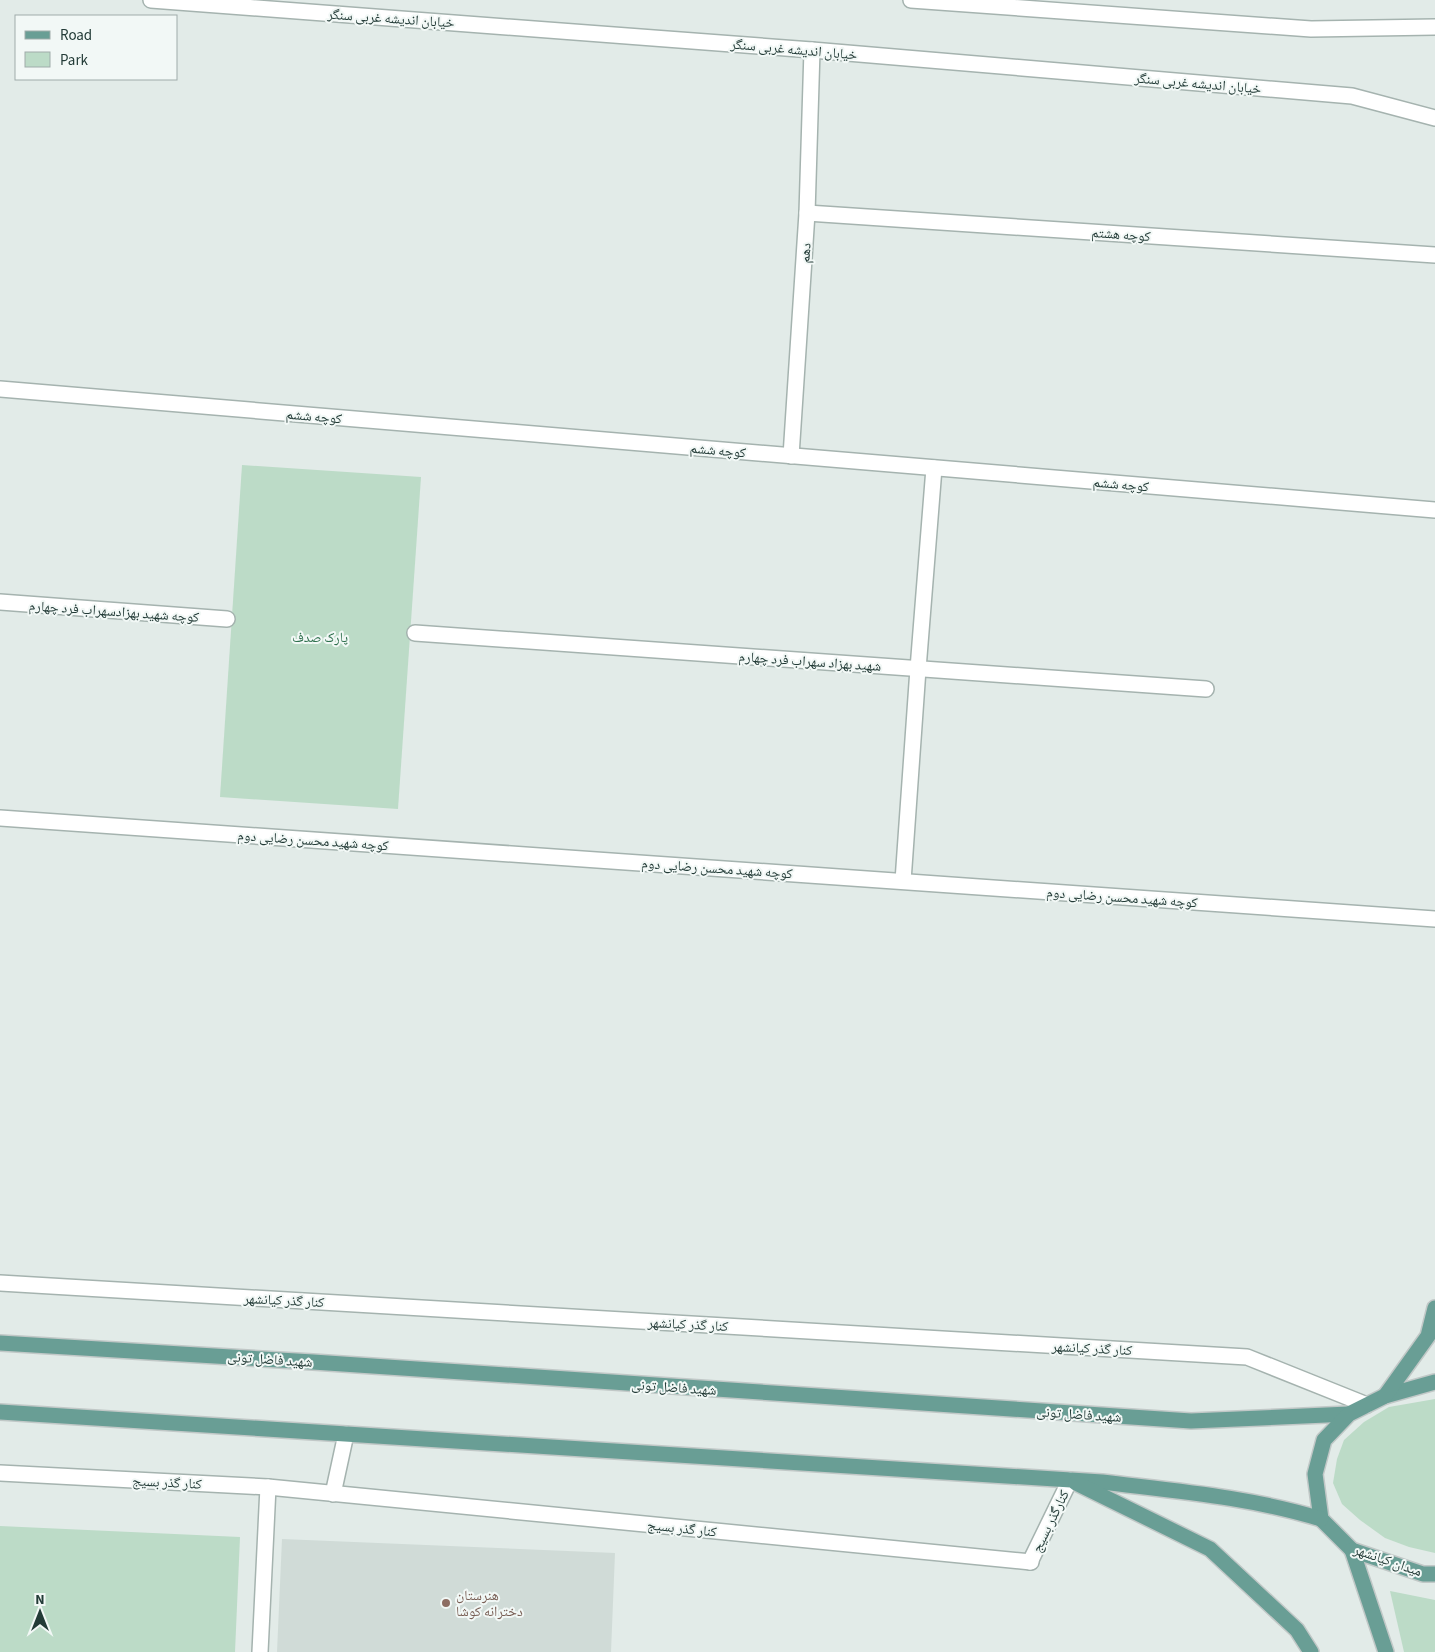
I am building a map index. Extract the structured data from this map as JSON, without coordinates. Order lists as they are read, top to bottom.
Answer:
{
  "streets": {
    "main road": ["شهید فاضل تونی", "میدان کیانشهر"],
    "street": [
      "خیابان اندیشه غربی سنگر",
      "کوچه هشتم",
      "دهم",
      "کوچه ششم",
      "کوچه شهید بهزادسهراب فرد چهارم",
      "شهید بهزاد سهراب فرد چهارم",
      "کوچه شهید محسن رضایی دوم",
      "کنار گذر کیانشهر",
      "کنار گذر بسیج",
      "کنارگذر بسیج"
    ]
  },
  "crossings": [
    ["خیابان اندیشه غربی سنگر", "دهم"],
    ["کوچه هشتم", "دهم"],
    ["دهم", "کوچه ششم"],
    ["کنار گذر بسیج", "کنارگذر بسیج"]
  ],
  "parks": ["پارک صدف"],
  "places": ["هنرستان دخترانه کوشا"],
  "legend": ["Road", "Park"],
  "north": "top"
}
